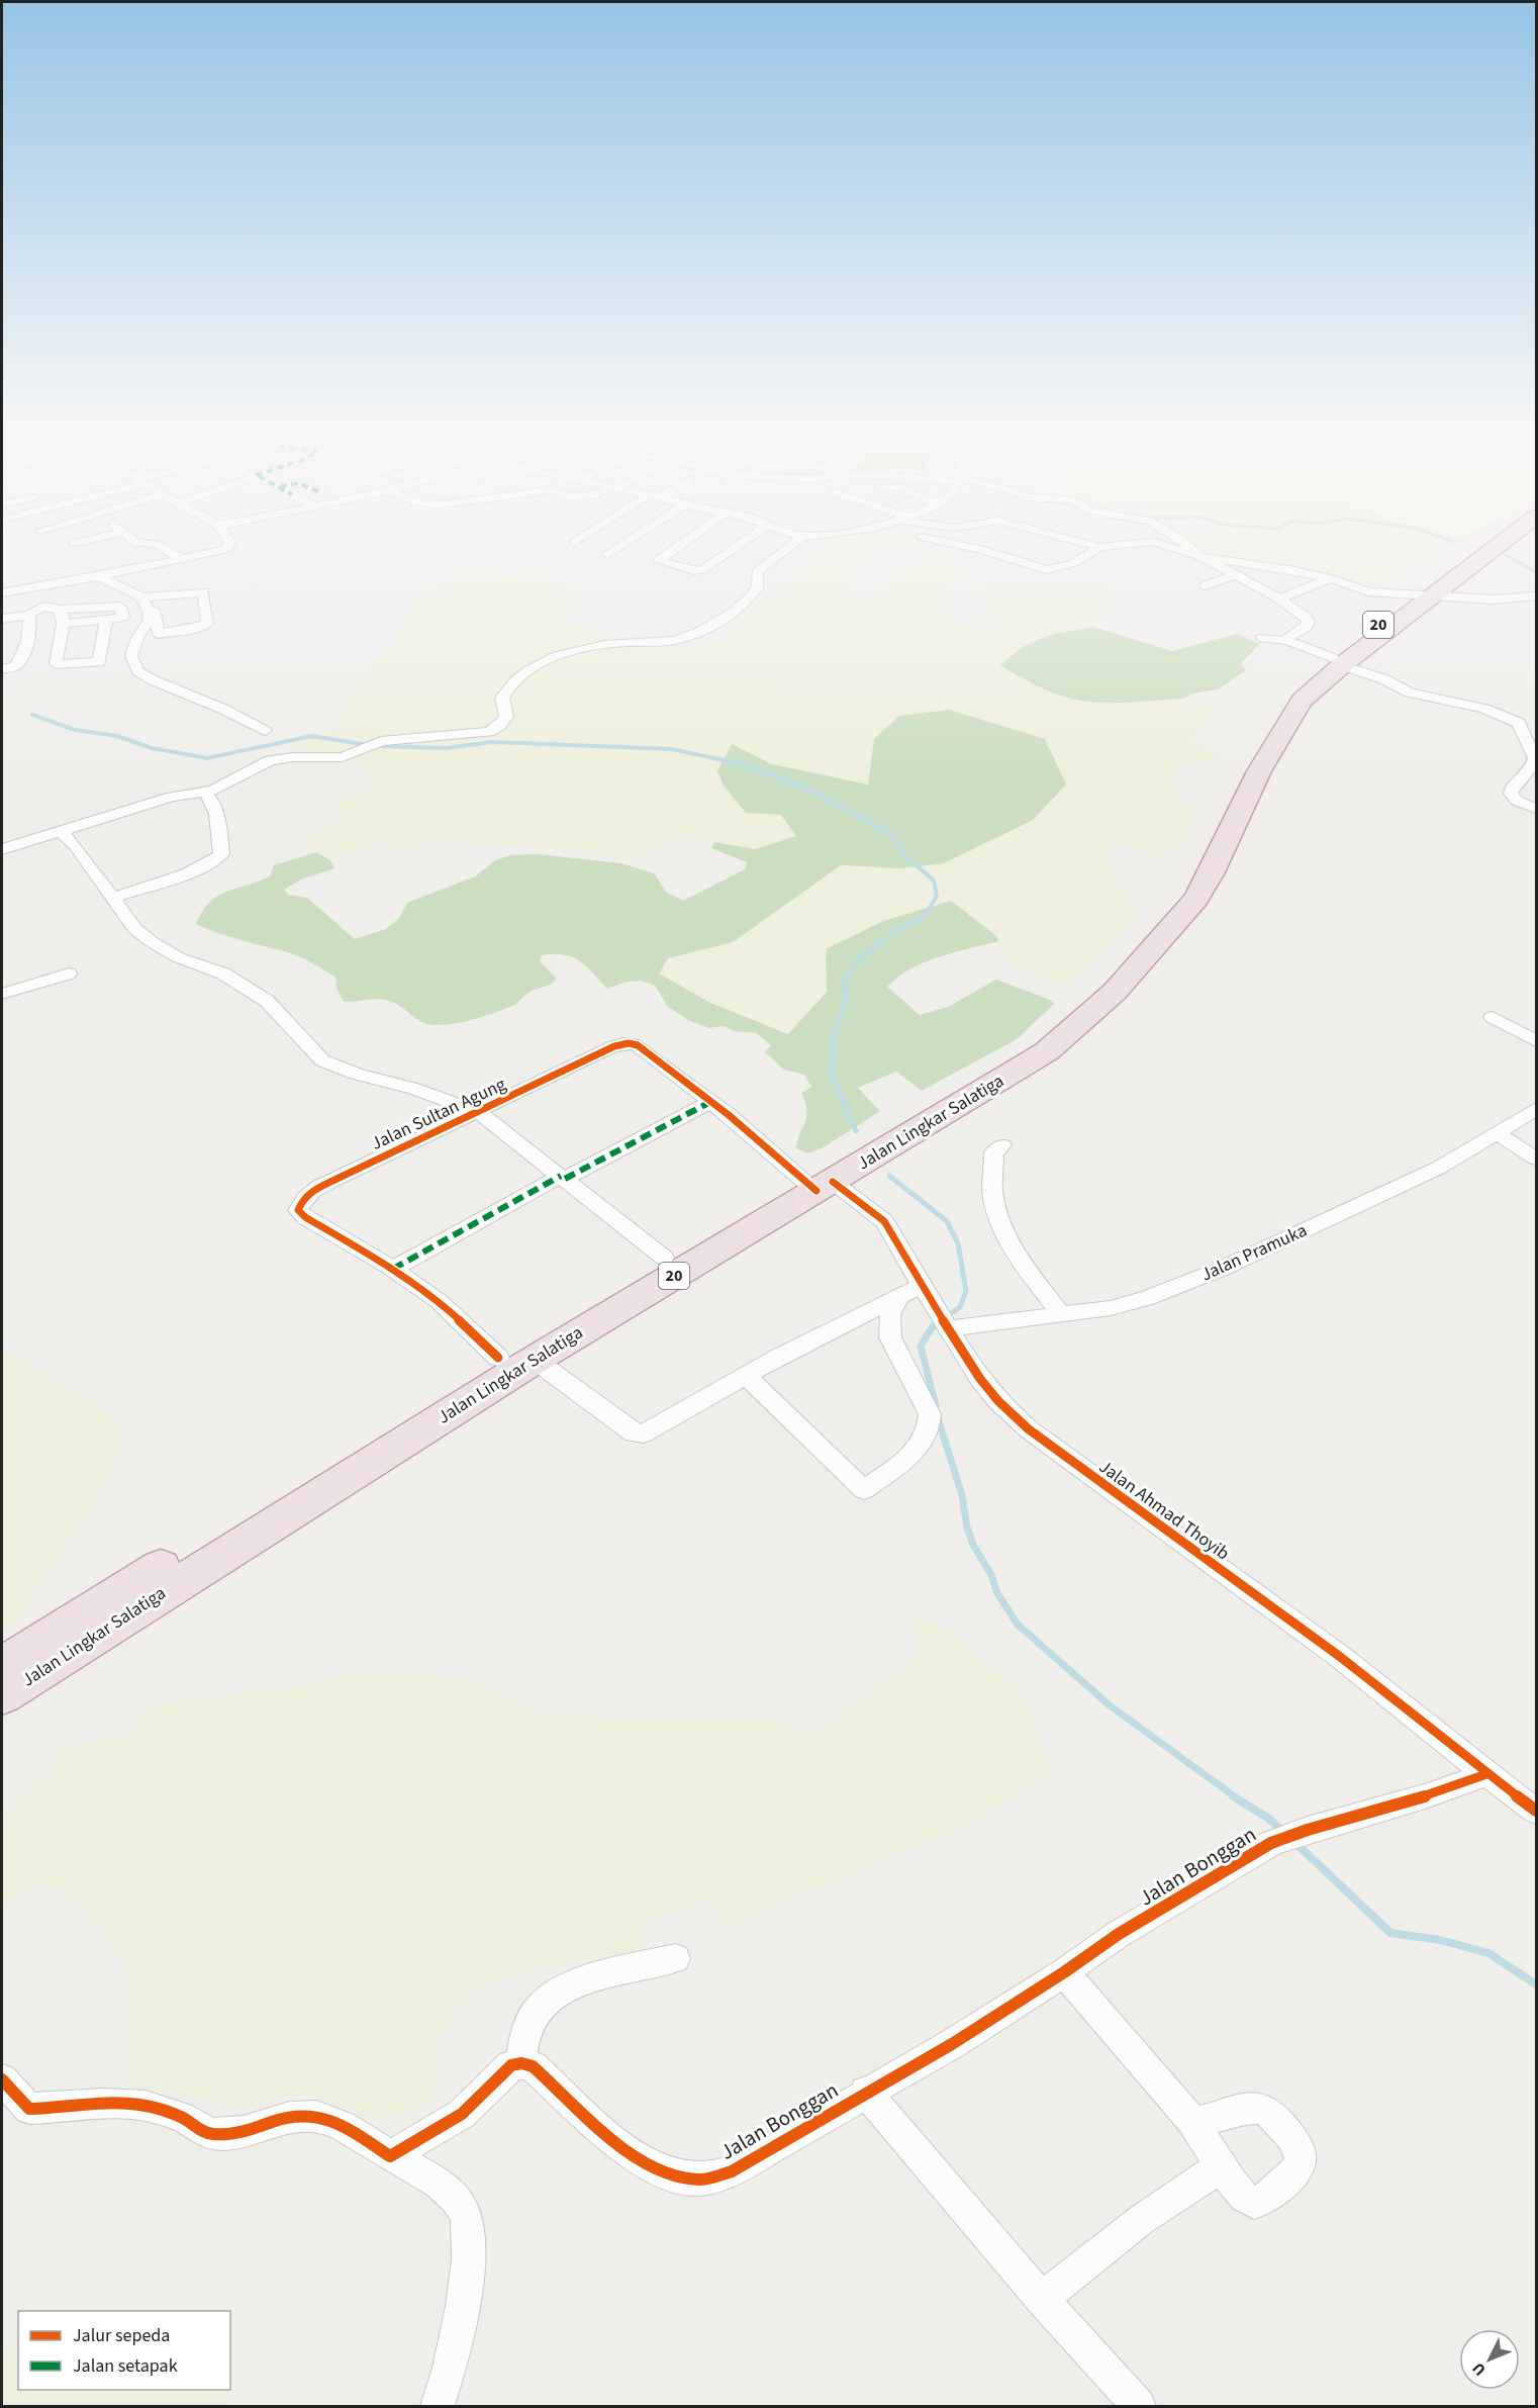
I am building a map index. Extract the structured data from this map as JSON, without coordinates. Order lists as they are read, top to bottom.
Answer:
{
  "streets": {
    "highway": ["20", "Jalan Lingkar Salatiga"],
    "street": [
      "Jalan Sultan Agung",
      "Jalan Pramuka",
      "Jalan Ahmad Thoyib",
      "Jalan Bonggan"
    ]
  },
  "crossings": [
    ["Jalan Sultan Agung", "Jalan Lingkar Salatiga"],
    ["Jalan Sultan Agung", "Jalan Ahmad Thoyib"],
    ["Jalan Lingkar Salatiga", "Jalan Ahmad Thoyib"],
    ["Jalan Pramuka", "Jalan Ahmad Thoyib"],
    ["Jalan Ahmad Thoyib", "Jalan Bonggan"]
  ],
  "legend": ["Jalur sepeda", "Jalan setapak"],
  "north": "bottom left"
}
